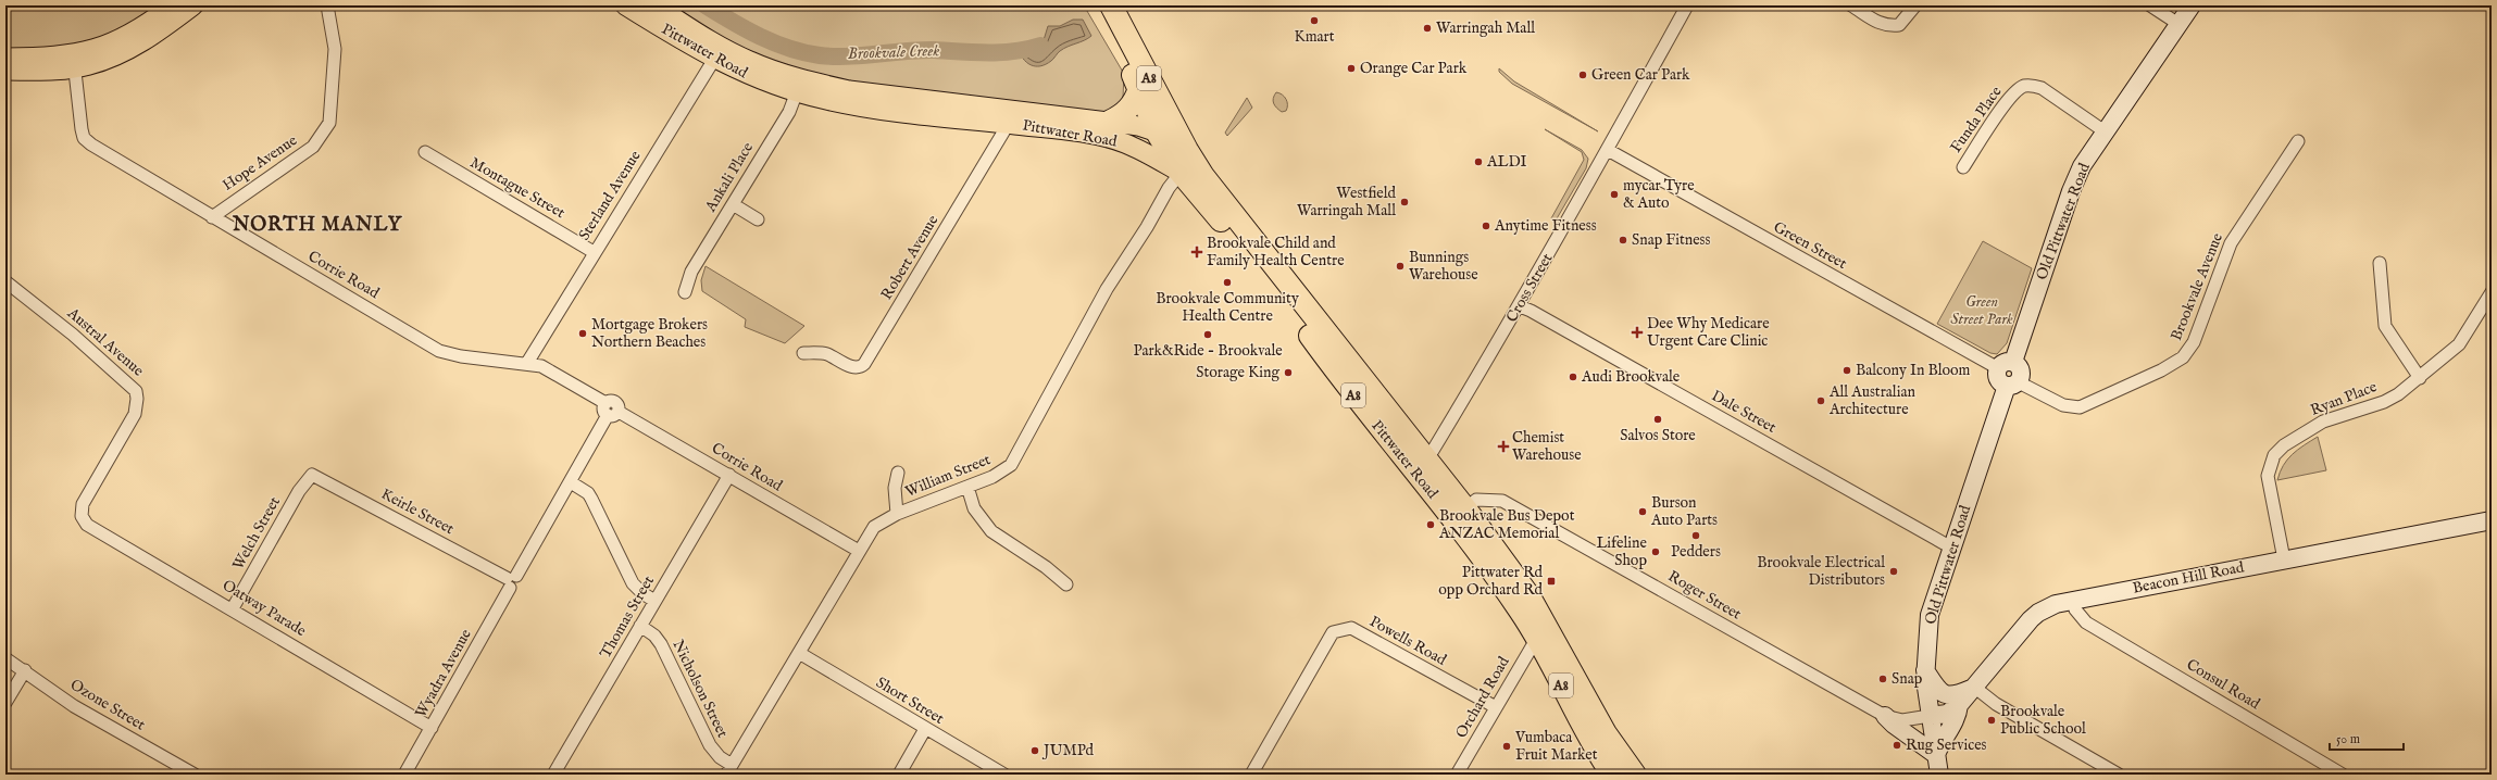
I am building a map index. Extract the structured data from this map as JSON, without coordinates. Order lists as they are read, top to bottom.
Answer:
{
  "streets": {
    "highway": ["Pittwater Road", "A8"],
    "street": [
      "Funda Place",
      "Hope Avenue",
      "Ankali Place",
      "Montague Street",
      "Sterland Avenue",
      "Old Pittwater Road",
      "Green Street",
      "Robert Avenue",
      "Corrie Road",
      "Brookvale Avenue",
      "Cross Street",
      "Austral Avenue",
      "Ryan Place",
      "Dale Street",
      "William Street",
      "Keirle Street",
      "Welch Street",
      "Beacon Hill Road",
      "Roger Street",
      "Oatway Parade",
      "Thomas Street",
      "Powells Road",
      "Wyadra Avenue",
      "Consul Road",
      "Nicholson Street",
      "Orchard Road",
      "Short Street",
      "Ozone Street"
    ]
  },
  "crossings": [
    ["Pittwater Road", "A8"],
    ["Pittwater Road", "Ankali Place"],
    ["Pittwater Road", "Sterland Avenue"],
    ["Pittwater Road", "Robert Avenue"],
    ["Pittwater Road", "Cross Street"],
    ["Pittwater Road", "William Street"],
    ["Pittwater Road", "Roger Street"],
    ["Pittwater Road", "Orchard Road"],
    ["A8", "William Street"],
    ["Funda Place", "Old Pittwater Road"],
    ["Hope Avenue", "Corrie Road"],
    ["Montague Street", "Sterland Avenue"],
    ["Sterland Avenue", "Corrie Road"],
    ["Old Pittwater Road", "Green Street"],
    ["Old Pittwater Road", "Brookvale Avenue"],
    ["Old Pittwater Road", "Dale Street"],
    ["Old Pittwater Road", "Beacon Hill Road"],
    ["Old Pittwater Road", "Roger Street"],
    ["Green Street", "Cross Street"],
    ["Corrie Road", "William Street"],
    ["Corrie Road", "Thomas Street"],
    ["Corrie Road", "Wyadra Avenue"],
    ["Cross Street", "Dale Street"],
    ["Austral Avenue", "Oatway Parade"],
    ["Ryan Place", "Beacon Hill Road"],
    ["William Street", "Nicholson Street"],
    ["William Street", "Short Street"],
    ["Keirle Street", "Welch Street"],
    ["Keirle Street", "Wyadra Avenue"],
    ["Welch Street", "Oatway Parade"],
    ["Beacon Hill Road", "Roger Street"],
    ["Beacon Hill Road", "Consul Road"],
    ["Oatway Parade", "Wyadra Avenue"],
    ["Thomas Street", "Nicholson Street"],
    ["Powells Road", "Orchard Road"]
  ],
  "districts": ["NORTH MANLY"],
  "water": ["Brookvale Creek"],
  "parks": ["Green Street Park"],
  "places": {
    "other": [
      "Kmart",
      "Warringah Mall",
      "Orange Car Park",
      "Green Car Park",
      "ALDI",
      "mycar Tyre & Auto",
      "Westfield Warringah Mall",
      "Anytime Fitness",
      "Snap Fitness",
      "Bunnings Warehouse",
      "Brookvale Community Health Centre",
      "Mortgage Brokers Northern Beaches",
      "Park&Ride - Brookvale",
      "Balcony In Bloom",
      "Storage King",
      "Audi Brookvale",
      "All Australian Architecture",
      "Salvos Store",
      "Burson Auto Parts",
      "Brookvale Bus Depot ANZAC Memorial",
      "Pedders",
      "Lifeline Shop",
      "Brookvale Electrical Distributors",
      "Snap",
      "Brookvale Public School",
      "Rug Services",
      "Vumbaca Fruit Market",
      "JUMPd"
    ],
    "health": ["Brookvale Child and Family Health Centre", "Dee Why Medicare Urgent Care Clinic", "Chemist Warehouse"],
    "transit": ["Pittwater Rd opp Orchard Rd"]
  },
  "scale_bar": "50 m"
}
